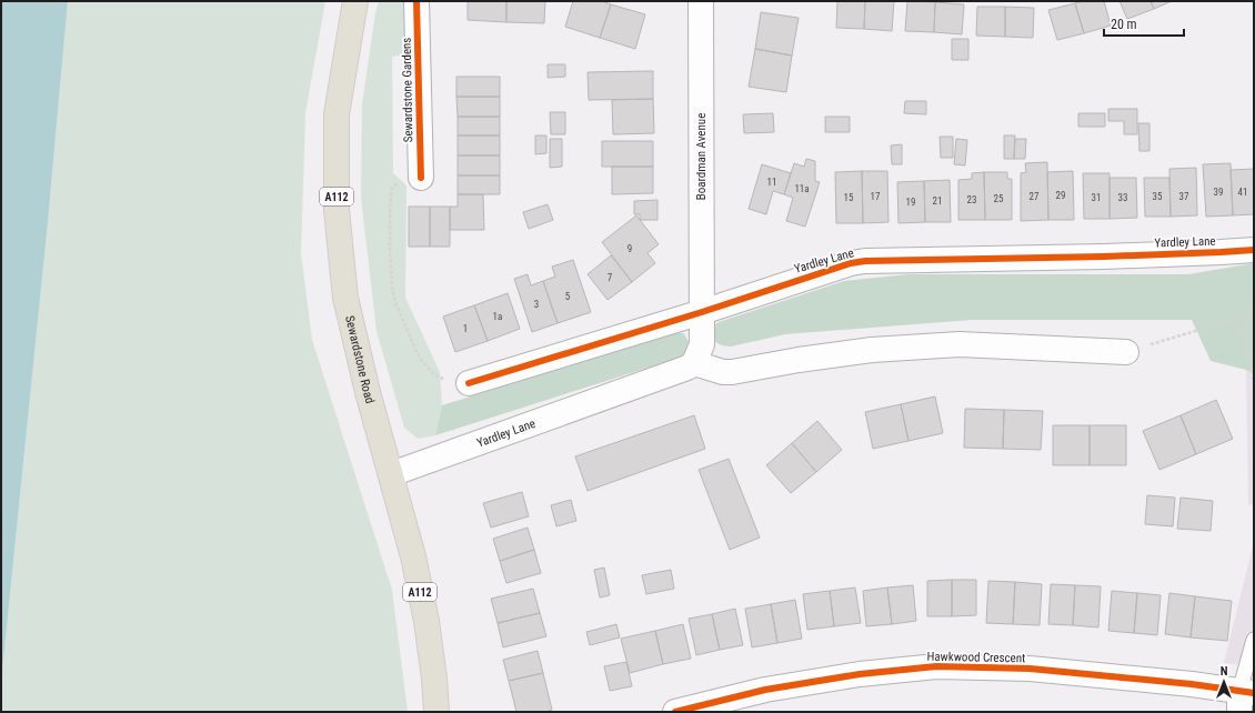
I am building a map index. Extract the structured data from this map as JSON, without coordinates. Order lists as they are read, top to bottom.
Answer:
{
  "streets": {
    "main road": ["A112", "Sewardstone Road"],
    "street": [
      "Sewardstone Gardens",
      "Boardman Avenue",
      "Yardley Lane",
      "Hawkwood Crescent"
    ]
  },
  "crossings": [
    ["Boardman Avenue", "Yardley Lane"],
    ["Yardley Lane", "Sewardstone Road"]
  ],
  "house_numbers": [
    "11",
    "11a",
    "39",
    "41",
    "29",
    "17",
    "27",
    "35",
    "37",
    "15",
    "31",
    "33",
    "25",
    "23",
    "21",
    "19",
    "9",
    "7",
    "5",
    "3",
    "1a",
    "1"
  ],
  "scale_bar": "20 m",
  "north": "top"
}
